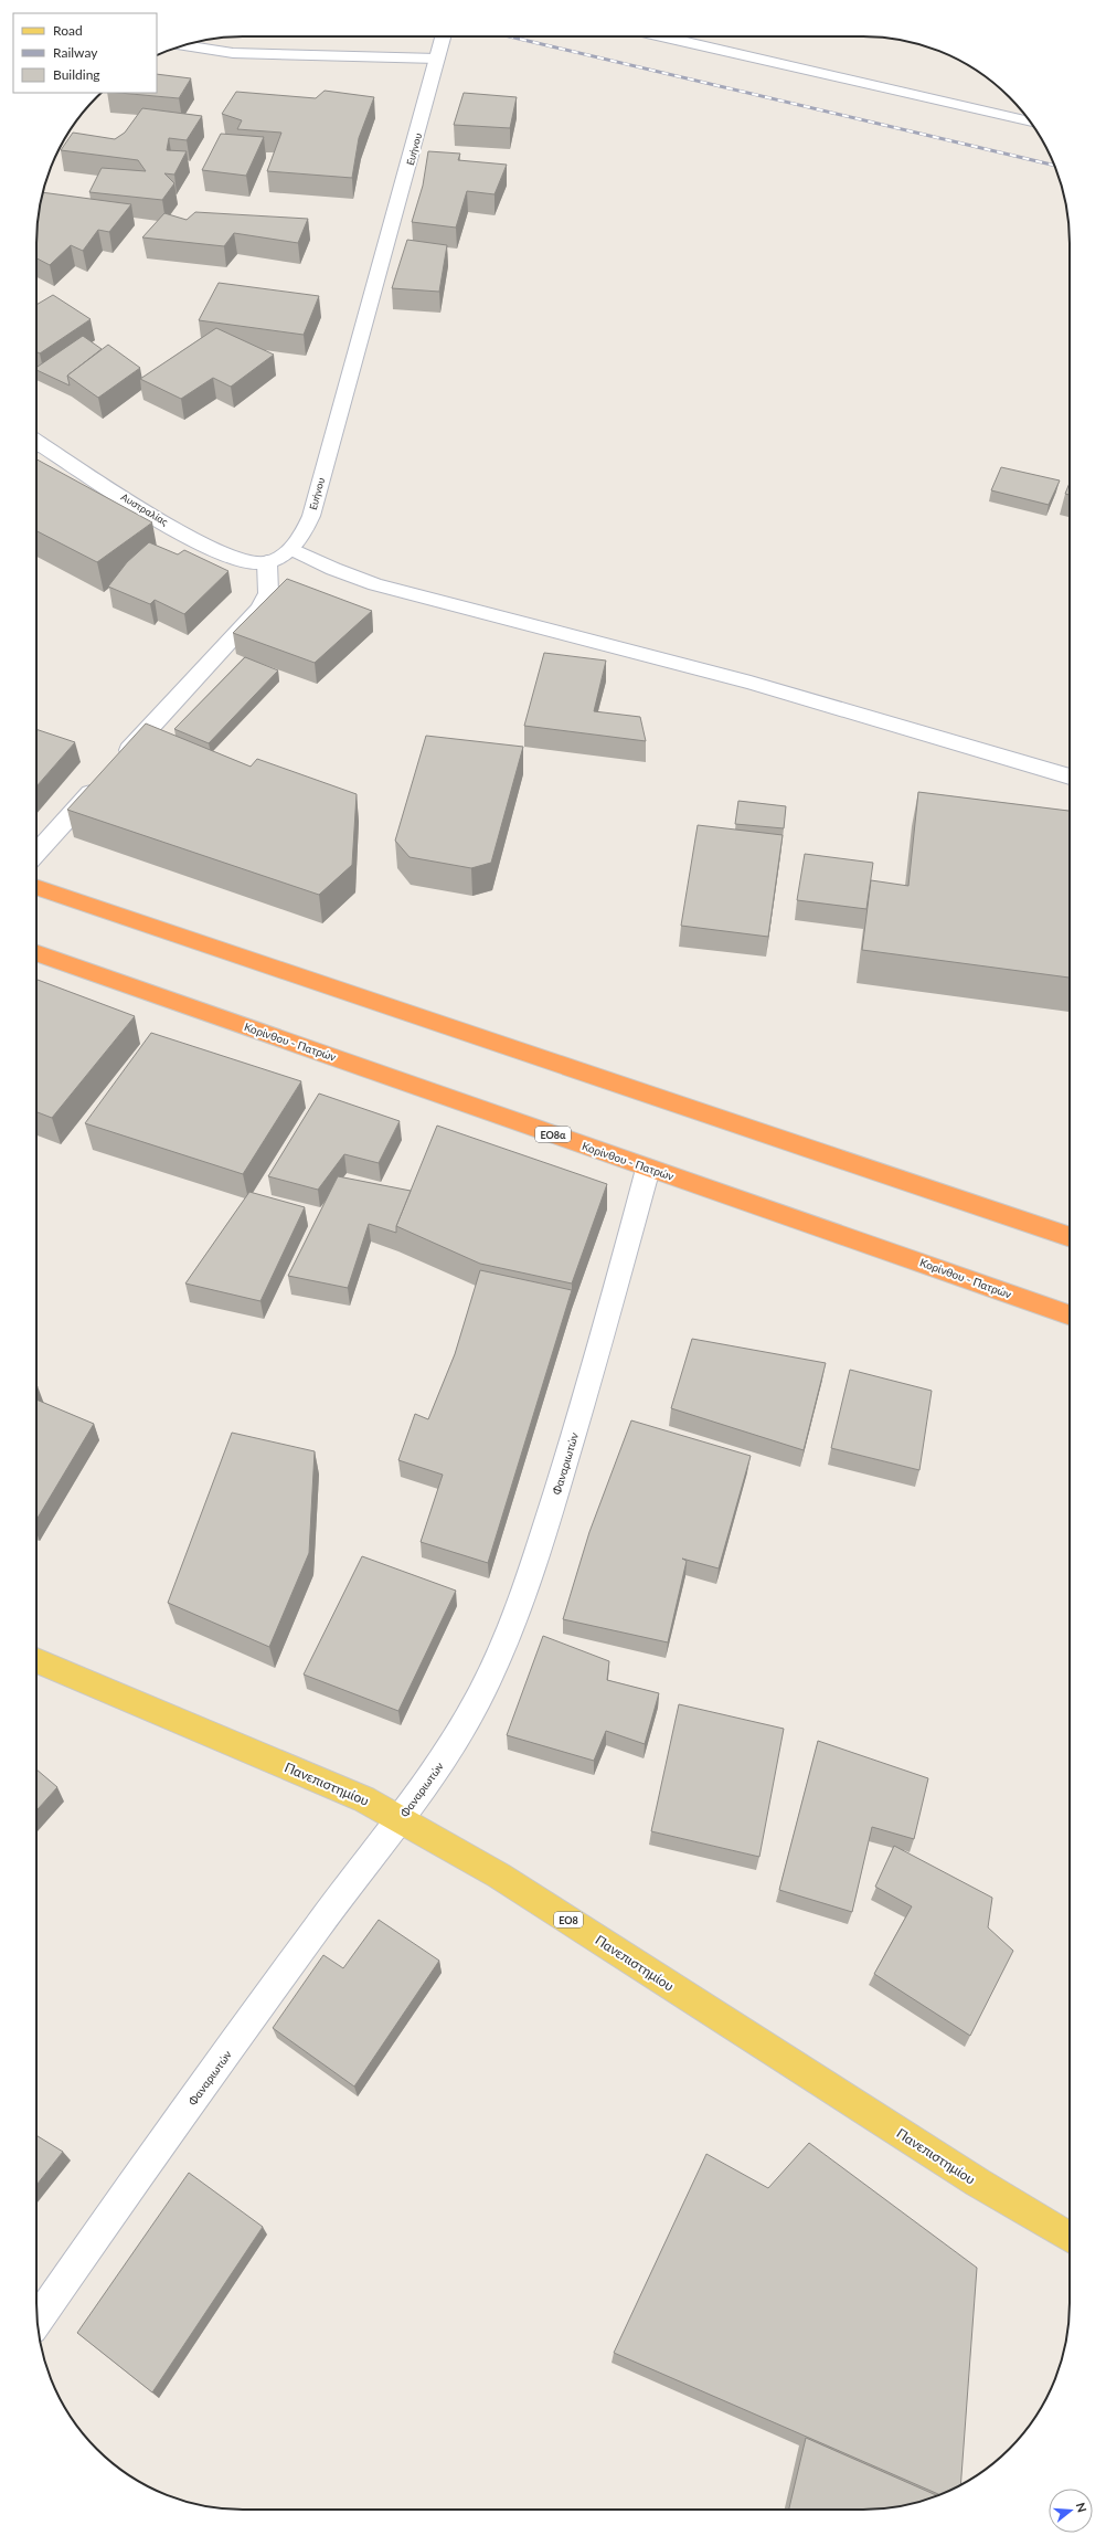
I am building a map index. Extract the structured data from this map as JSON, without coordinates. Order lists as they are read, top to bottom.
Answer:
{
  "streets": {
    "highway": ["Κορίνθου - Πατρών", "ΕΟ8α"],
    "main road": ["Πανεπιστημίου", "ΕΟ8"],
    "street": ["Ευήνου", "Αυστραλίας", "Φαναριωτών"]
  },
  "crossings": [
    ["Κορίνθου - Πατρών", "Φαναριωτών"],
    ["Φαναριωτών", "Πανεπιστημίου"]
  ],
  "legend": ["Road", "Railway", "Building"],
  "north": "right"
}
